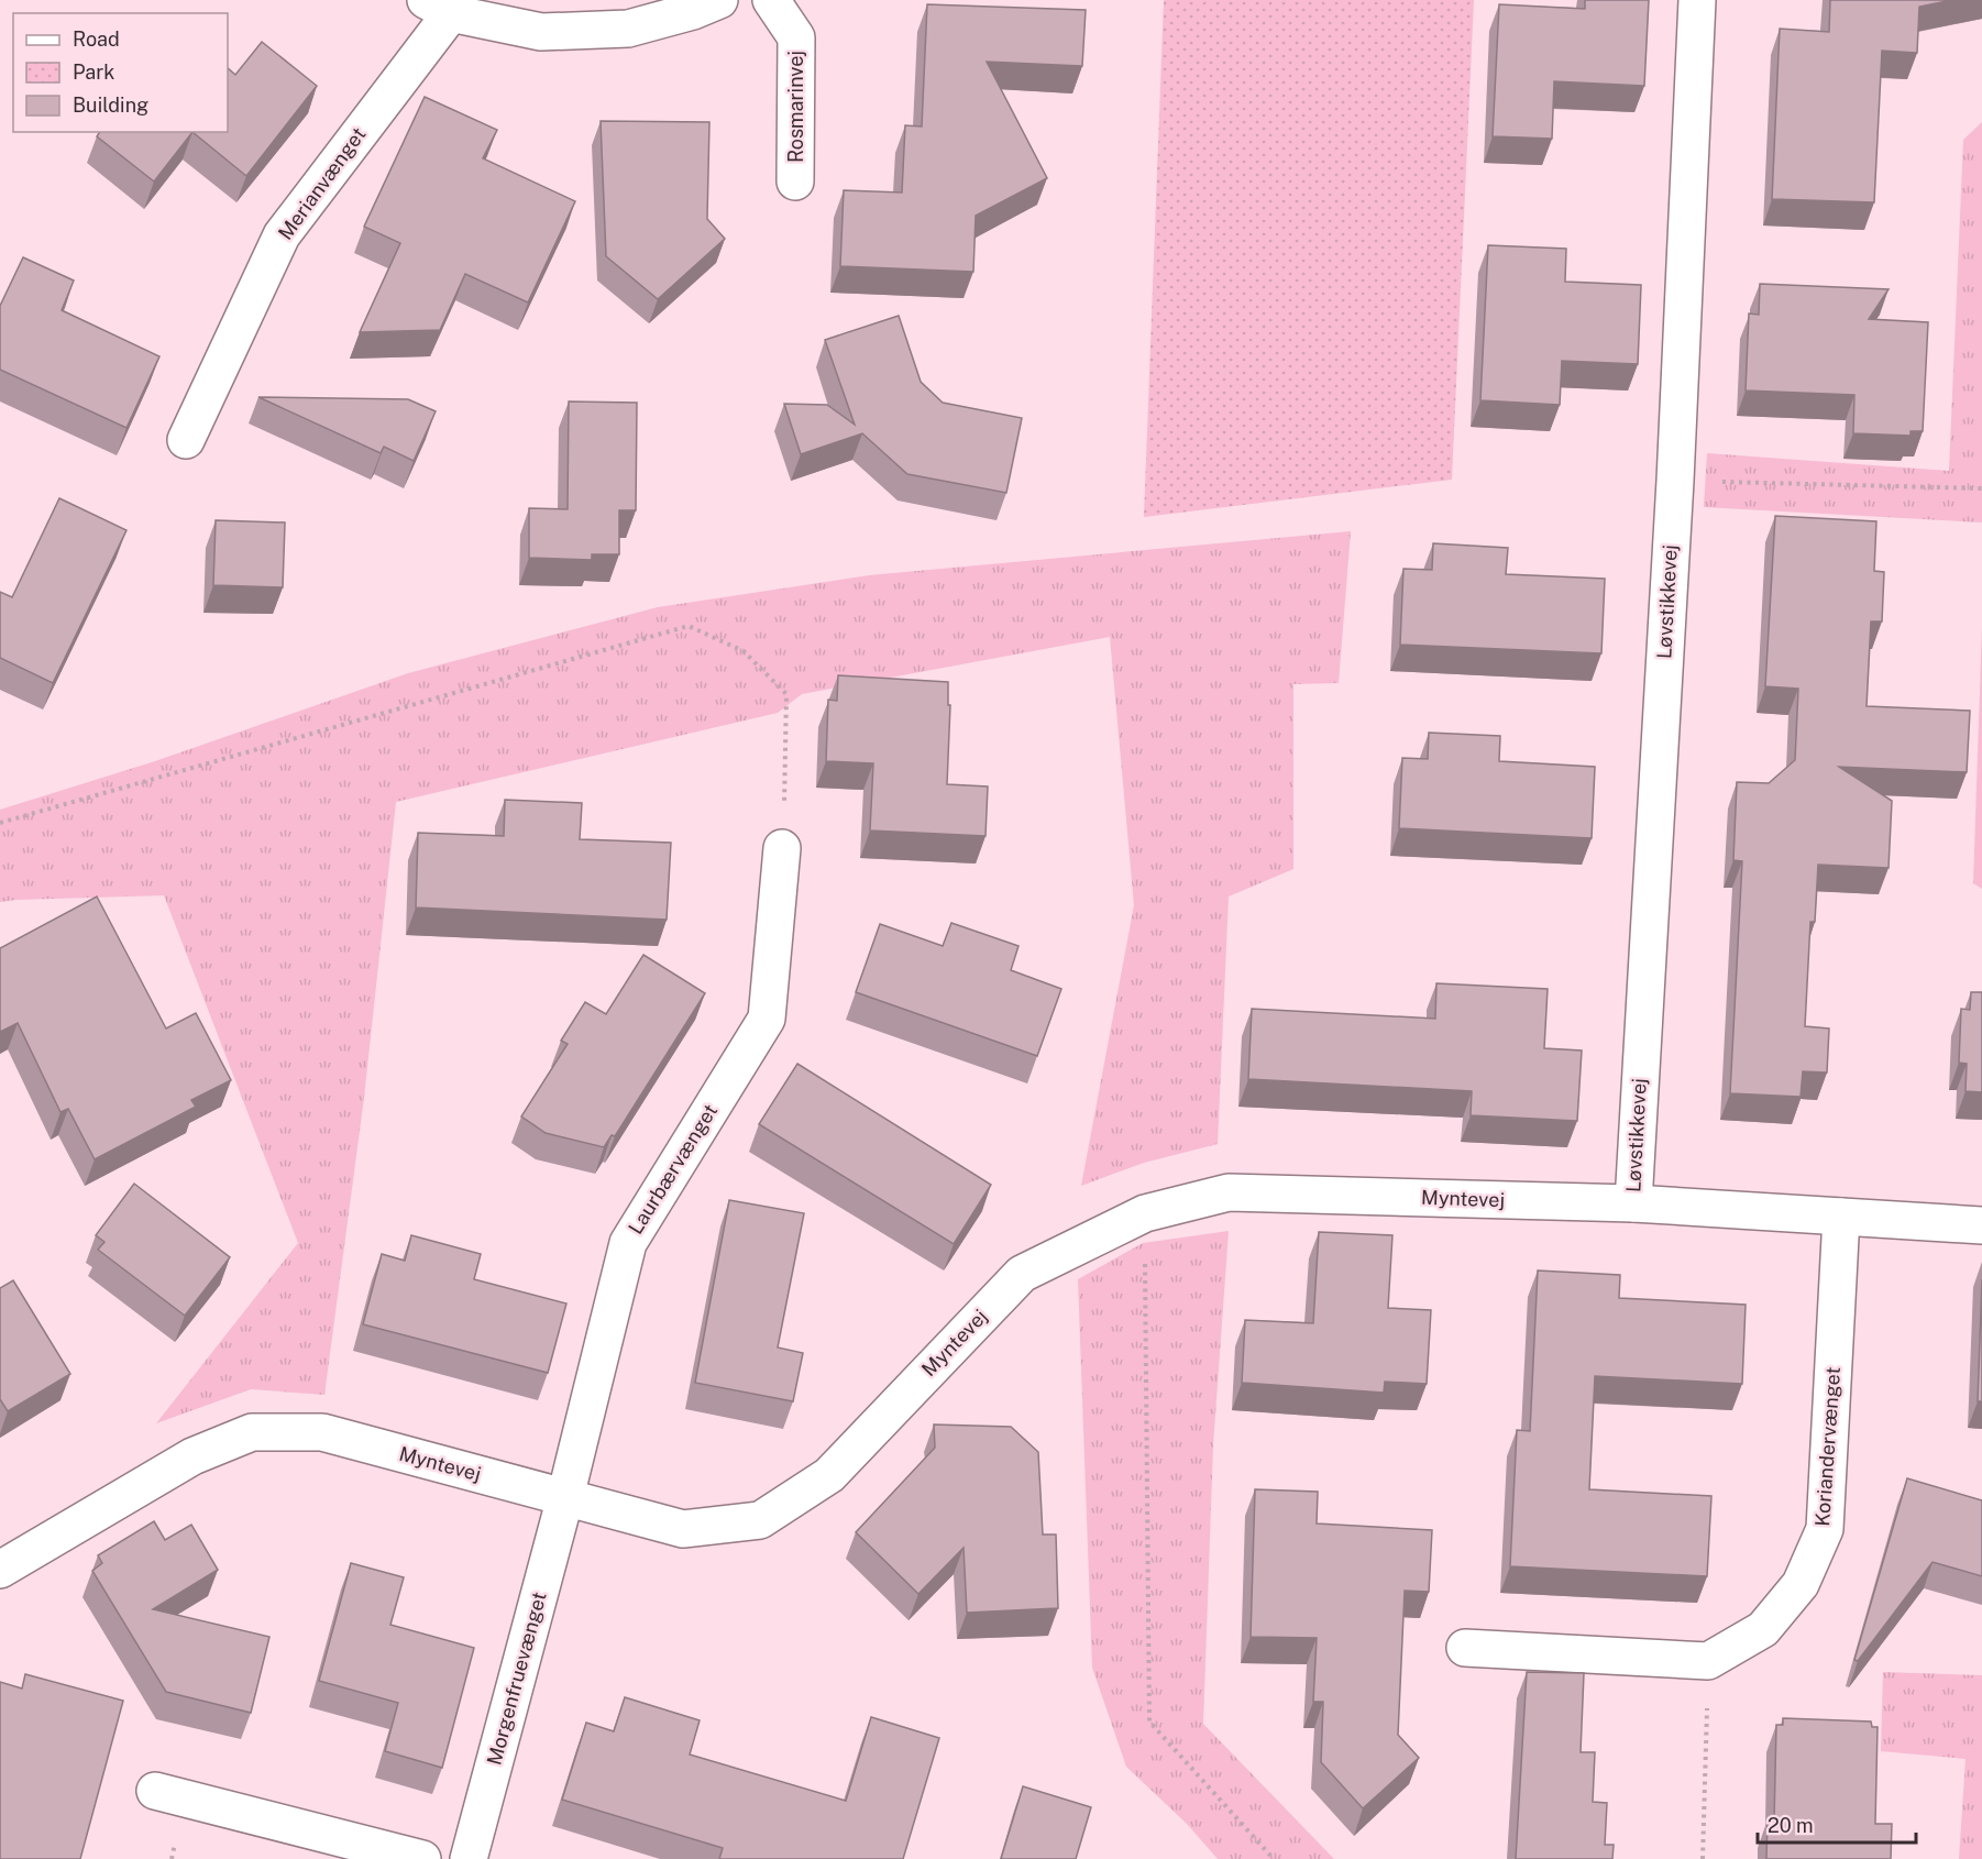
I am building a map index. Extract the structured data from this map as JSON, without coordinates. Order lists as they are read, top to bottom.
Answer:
{
  "streets": {
    "street": [
      "Rosmarinvej",
      "Merianvænget",
      "Løvstikkevej",
      "Laurbærvænget",
      "Myntevej",
      "Koriandervænget",
      "Morgenfruevænget"
    ]
  },
  "crossings": [
    ["Løvstikkevej", "Myntevej"],
    ["Laurbærvænget", "Myntevej"],
    ["Laurbærvænget", "Morgenfruevænget"],
    ["Myntevej", "Koriandervænget"],
    ["Myntevej", "Morgenfruevænget"]
  ],
  "legend": ["Road", "Park", "Building"],
  "scale_bar": "20 m"
}
